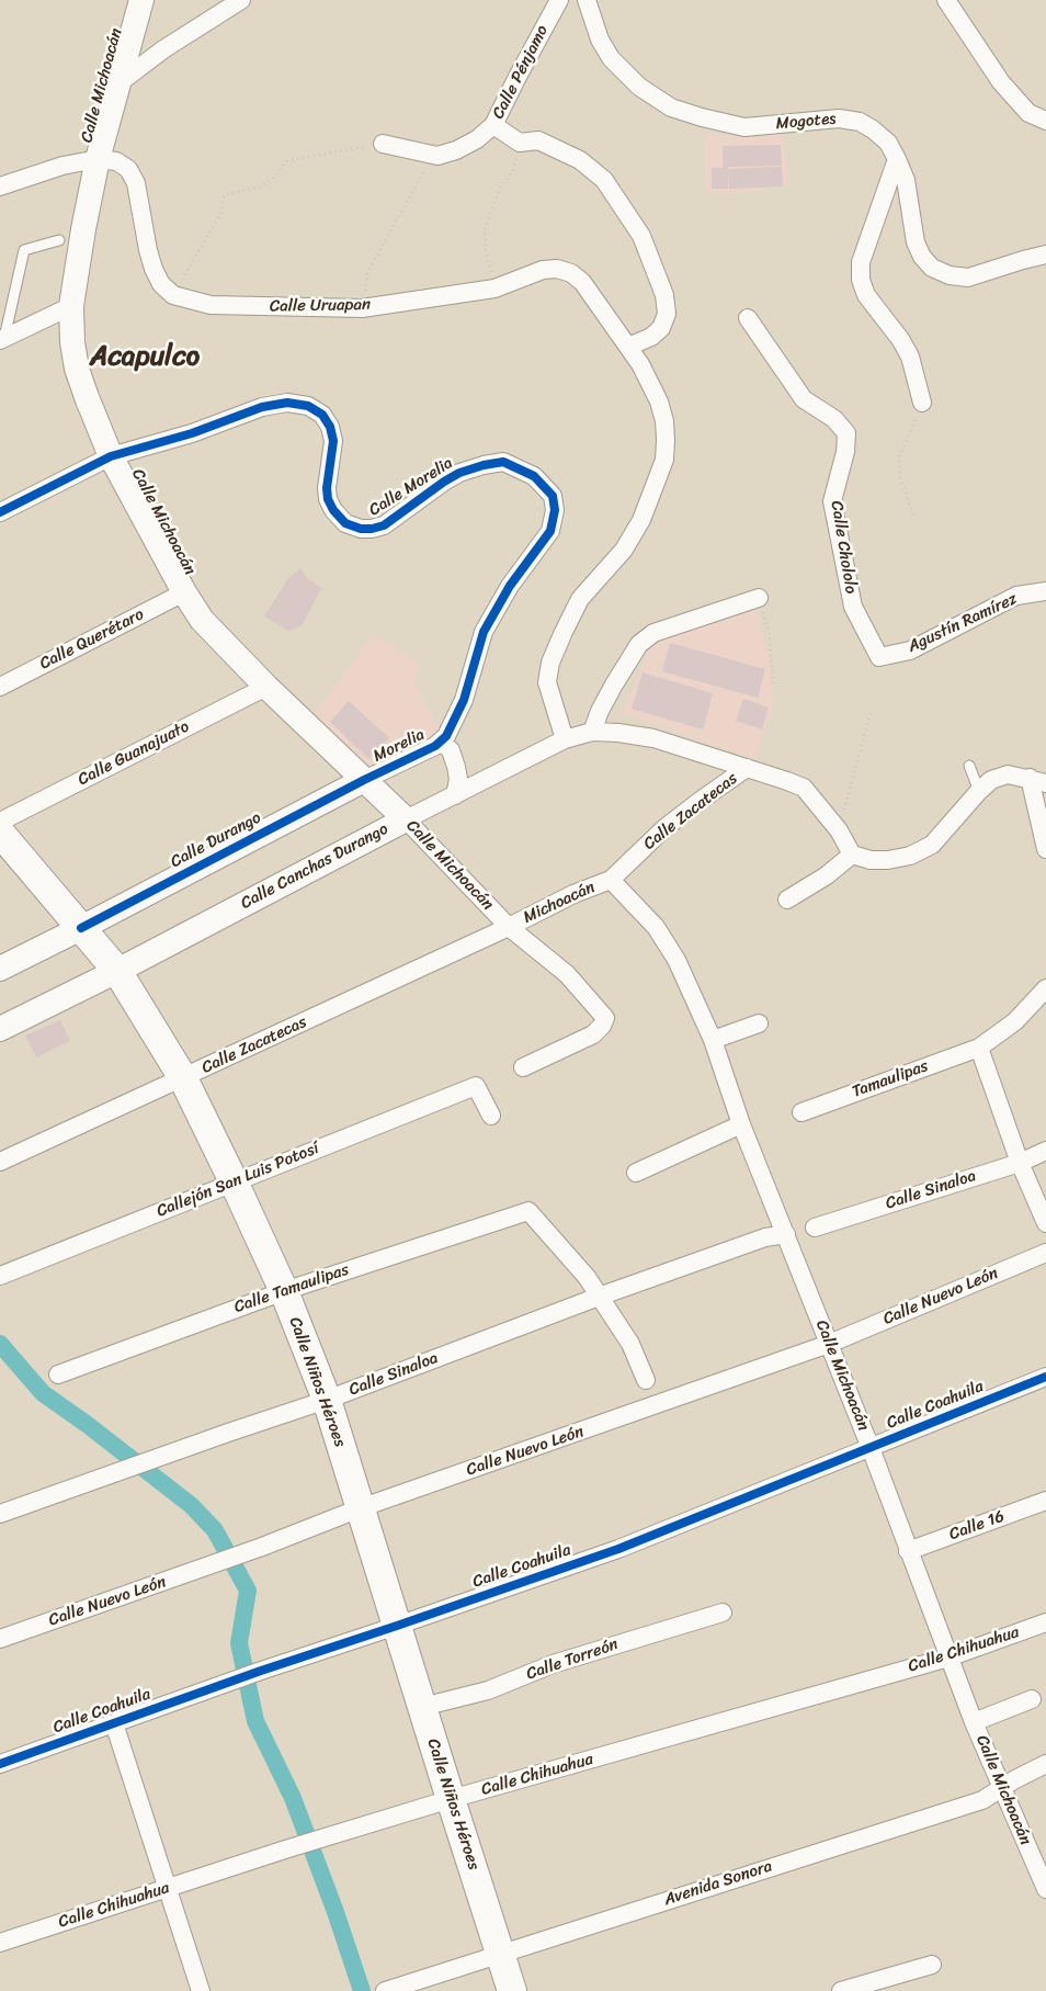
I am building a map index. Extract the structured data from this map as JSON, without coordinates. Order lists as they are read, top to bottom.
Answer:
{
  "streets": {
    "main road": ["Calle Niños Héroes"],
    "street": [
      "Calle Pénjamo",
      "Calle Michoacán",
      "Mogotes",
      "Calle Uruapan",
      "Calle Morelia",
      "Calle Chololo",
      "Agustín Ramírez",
      "Calle Querétaro",
      "Morelia",
      "Calle Guanajuato",
      "Calle Zacatecas",
      "Calle Durango",
      "Calle Canchas Durango",
      "Michoacán",
      "Tamaulipas",
      "Callejón San Luis Potosí",
      "Calle Sinaloa",
      "Calle Tamaulipas",
      "Calle Nuevo León",
      "Calle Coahuila",
      "Calle 16",
      "Calle Chihuahua",
      "Calle Torreón",
      "Avenida Sonora"
    ]
  },
  "crossings": [
    ["Calle Michoacán", "Calle Morelia"],
    ["Calle Michoacán", "Calle Querétaro"],
    ["Calle Michoacán", "Morelia"],
    ["Calle Michoacán", "Calle Guanajuato"],
    ["Calle Michoacán", "Calle Zacatecas"],
    ["Calle Michoacán", "Calle Durango"],
    ["Calle Michoacán", "Calle Canchas Durango"],
    ["Calle Michoacán", "Michoacán"],
    ["Calle Michoacán", "Calle Sinaloa"],
    ["Calle Michoacán", "Calle Nuevo León"],
    ["Calle Michoacán", "Calle Coahuila"],
    ["Calle Michoacán", "Calle 16"],
    ["Calle Michoacán", "Calle Chihuahua"],
    ["Calle Michoacán", "Avenida Sonora"],
    ["Calle Uruapan", "Calle Canchas Durango"],
    ["Calle Morelia", "Morelia"],
    ["Calle Chololo", "Agustín Ramírez"],
    ["Morelia", "Calle Durango"],
    ["Calle Zacatecas", "Calle Canchas Durango"],
    ["Calle Zacatecas", "Michoacán"],
    ["Calle Zacatecas", "Calle Niños Héroes"],
    ["Calle Durango", "Calle Niños Héroes"],
    ["Calle Canchas Durango", "Calle Niños Héroes"],
    ["Callejón San Luis Potosí", "Calle Niños Héroes"],
    ["Calle Sinaloa", "Calle Tamaulipas"],
    ["Calle Sinaloa", "Calle Niños Héroes"],
    ["Calle Tamaulipas", "Calle Niños Héroes"],
    ["Calle Nuevo León", "Calle Niños Héroes"],
    ["Calle Niños Héroes", "Calle Coahuila"],
    ["Calle Niños Héroes", "Calle Chihuahua"],
    ["Calle Niños Héroes", "Calle Torreón"],
    ["Calle Niños Héroes", "Avenida Sonora"]
  ],
  "districts": ["Acapulco"]
}
